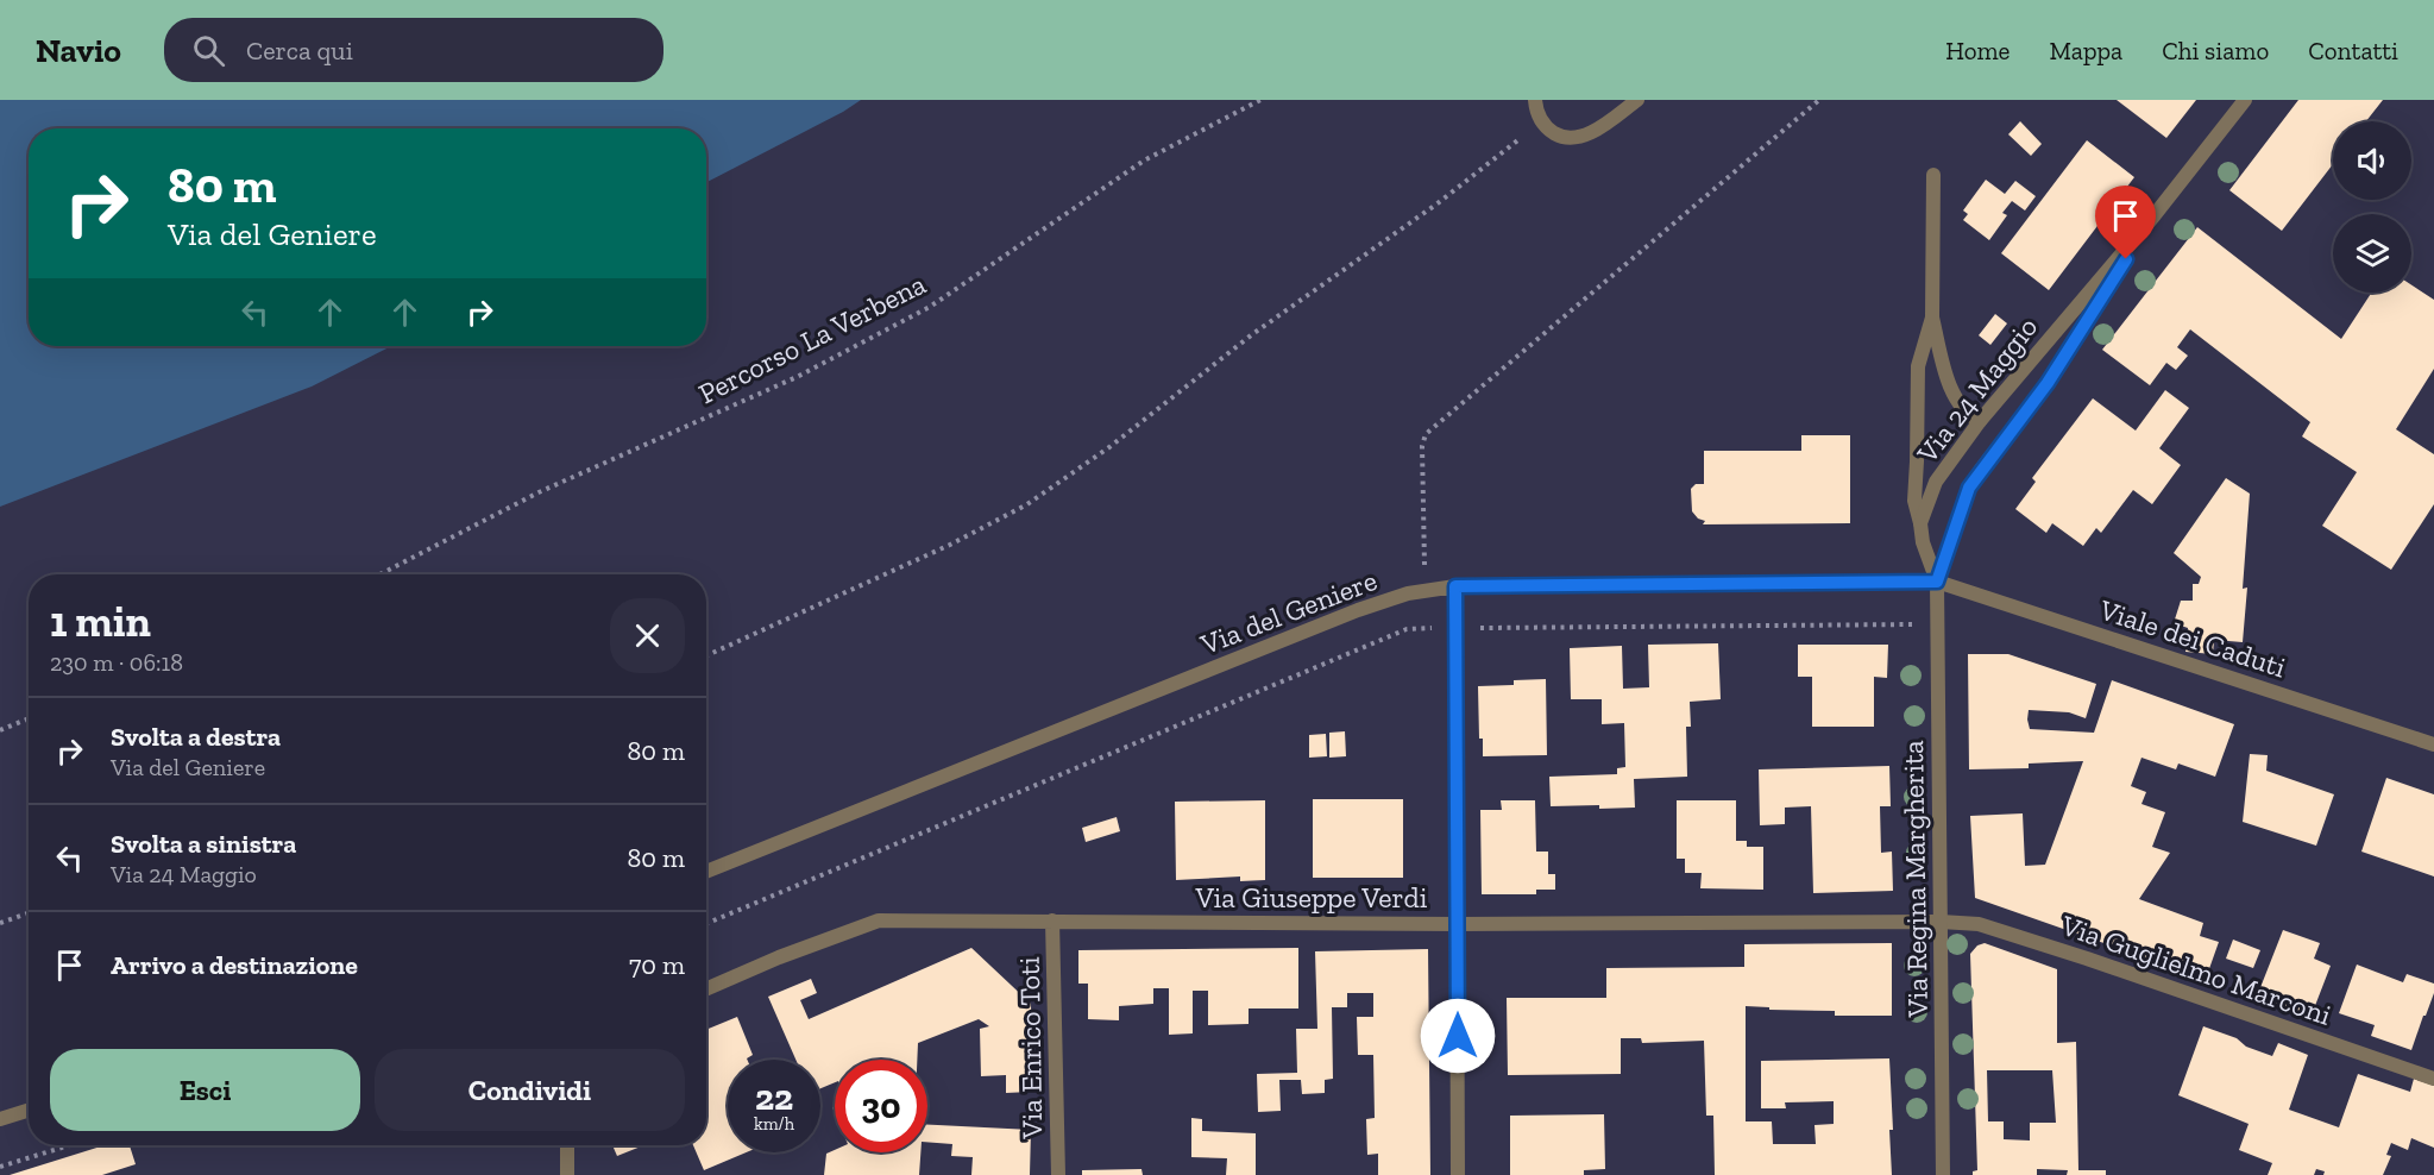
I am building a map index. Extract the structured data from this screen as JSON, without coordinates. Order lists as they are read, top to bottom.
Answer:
{
  "streets": {
    "street": [
      "Via 24 Maggio",
      "Via del Geniere",
      "Viale dei Caduti",
      "Via Regina Margherita",
      "Via Giuseppe Verdi",
      "Via Guglielmo Marconi",
      "Via Enrico Toti"
    ],
    "path": ["Percorso La Verbena"]
  },
  "crossings": [
    ["Via 24 Maggio", "Via del Geniere"],
    ["Via 24 Maggio", "Viale dei Caduti"],
    ["Via 24 Maggio", "Via Regina Margherita"],
    ["Via del Geniere", "Viale dei Caduti"],
    ["Via del Geniere", "Via Regina Margherita"],
    ["Viale dei Caduti", "Via Regina Margherita"],
    ["Via Regina Margherita", "Via Giuseppe Verdi"],
    ["Via Regina Margherita", "Via Guglielmo Marconi"],
    ["Via Giuseppe Verdi", "Via Guglielmo Marconi"],
    ["Via Giuseppe Verdi", "Via Enrico Toti"]
  ],
  "page": {
    "header": "Navio",
    "search": "Cerca qui",
    "nav": [
      "Home",
      "Mappa",
      "Chi siamo",
      "Contatti"
    ],
    "turn": ["80 m", "Via del Geniere"],
    "heading": ["1 min", "230 m · 06:18"],
    "list": [
      {
        "name": "Svolta a destra",
        "note": "Via del Geniere",
        "value": "80 m"
      },
      {
        "name": "Svolta a sinistra",
        "note": "Via 24 Maggio",
        "value": "80 m"
      },
      {
        "name": "Arrivo a destinazione",
        "value": "70 m"
      }
    ],
    "buttons": ["Esci", "Condividi"],
    "speed": "22 km/h",
    "limit": "30"
  }
}
